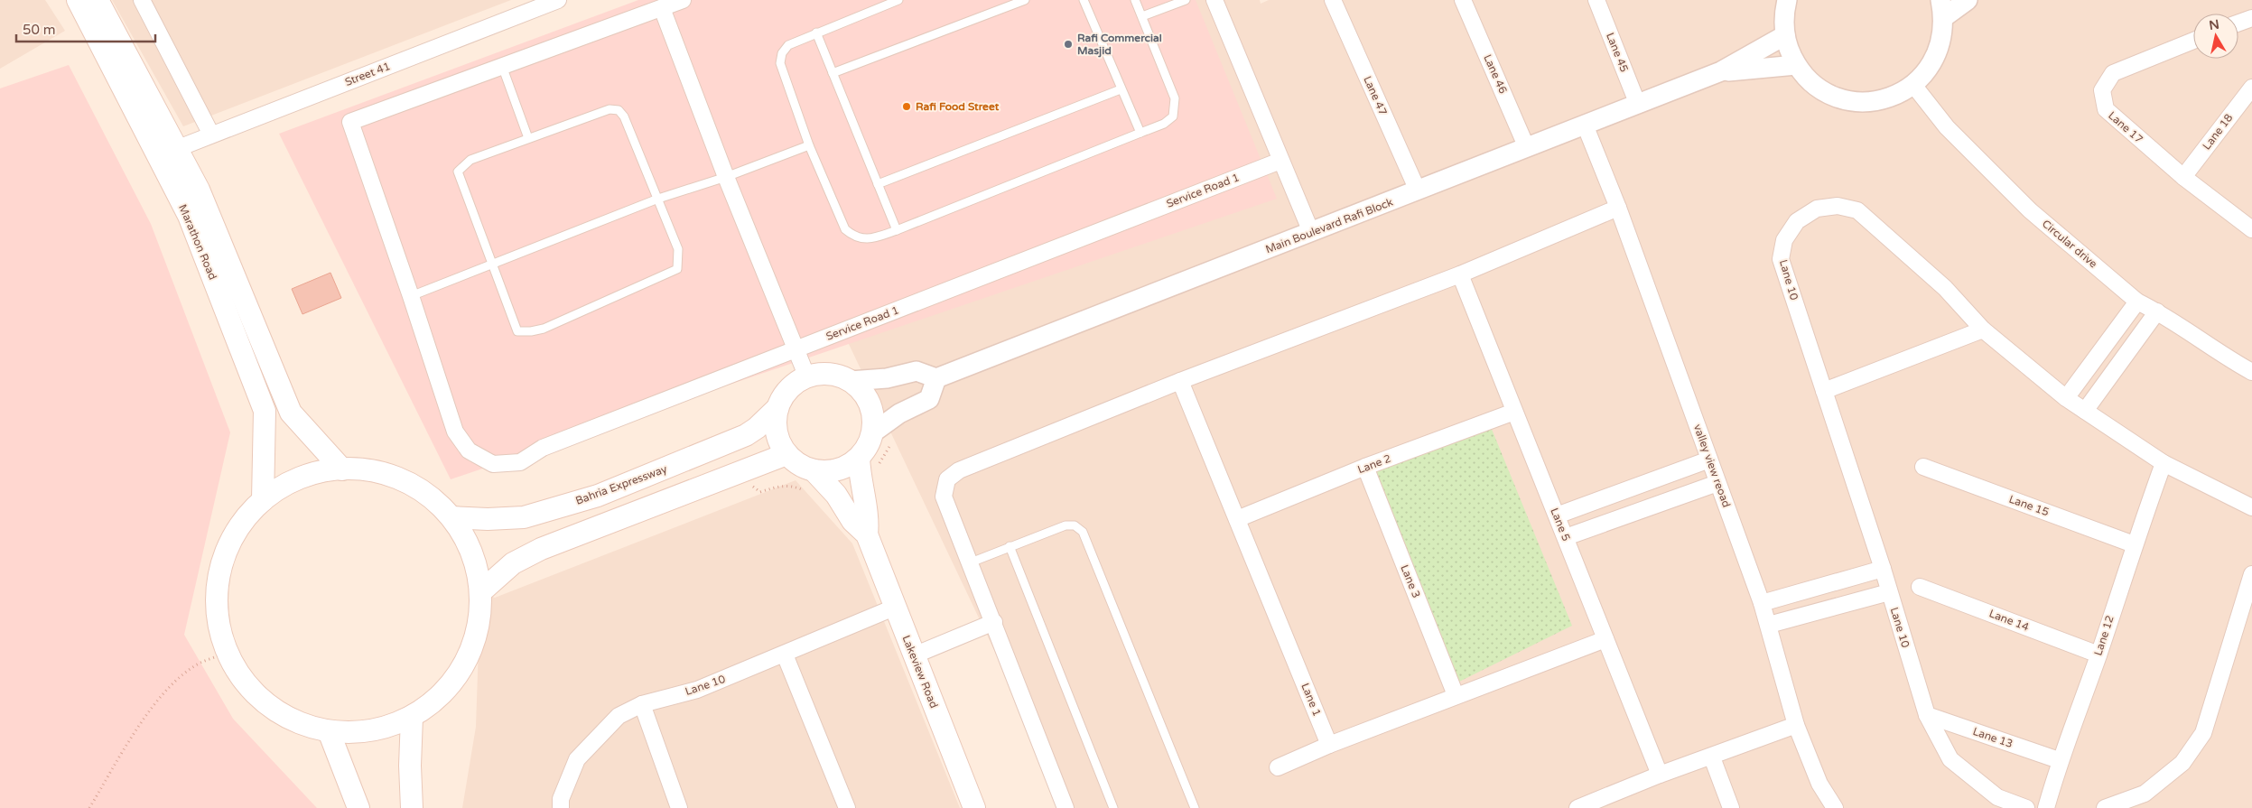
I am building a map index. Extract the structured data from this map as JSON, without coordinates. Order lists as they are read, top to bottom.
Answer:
{
  "streets": {
    "main road": ["Marathon Road", "Bahria Expressway", "Lakeview Road"],
    "street": [
      "Lane 45",
      "Street 41",
      "Lane 46",
      "Lane 47",
      "Lane 17",
      "Lane 18",
      "Service Road 1",
      "Main Boulevard Rafi Block",
      "Circular drive",
      "Lane 10",
      "Lane 2",
      "valley view reoad",
      "Lane 15",
      "Lane 5",
      "Lane 3",
      "Lane 14",
      "Lane 12",
      "Lane 1",
      "Lane 13"
    ]
  },
  "crossings": [
    ["Lane 45", "Main Boulevard Rafi Block"],
    ["Street 41", "Marathon Road"],
    ["Lane 46", "Main Boulevard Rafi Block"],
    ["Lane 47", "Main Boulevard Rafi Block"],
    ["Lane 17", "Lane 18"],
    ["Main Boulevard Rafi Block", "valley view reoad"],
    ["Lane 10", "Lane 12"],
    ["Lane 10", "Lakeview Road"],
    ["Lane 10", "Lane 13"],
    ["Lane 2", "Lane 5"],
    ["Lane 2", "Lane 3"],
    ["Lane 2", "Lane 1"],
    ["Lane 15", "Lane 12"],
    ["Lane 14", "Lane 12"],
    ["Lane 12", "Lane 13"]
  ],
  "places": ["Rafi Commercial Masjid", "Rafi Food Street"],
  "scale_bar": "50 m",
  "north": "top"
}
